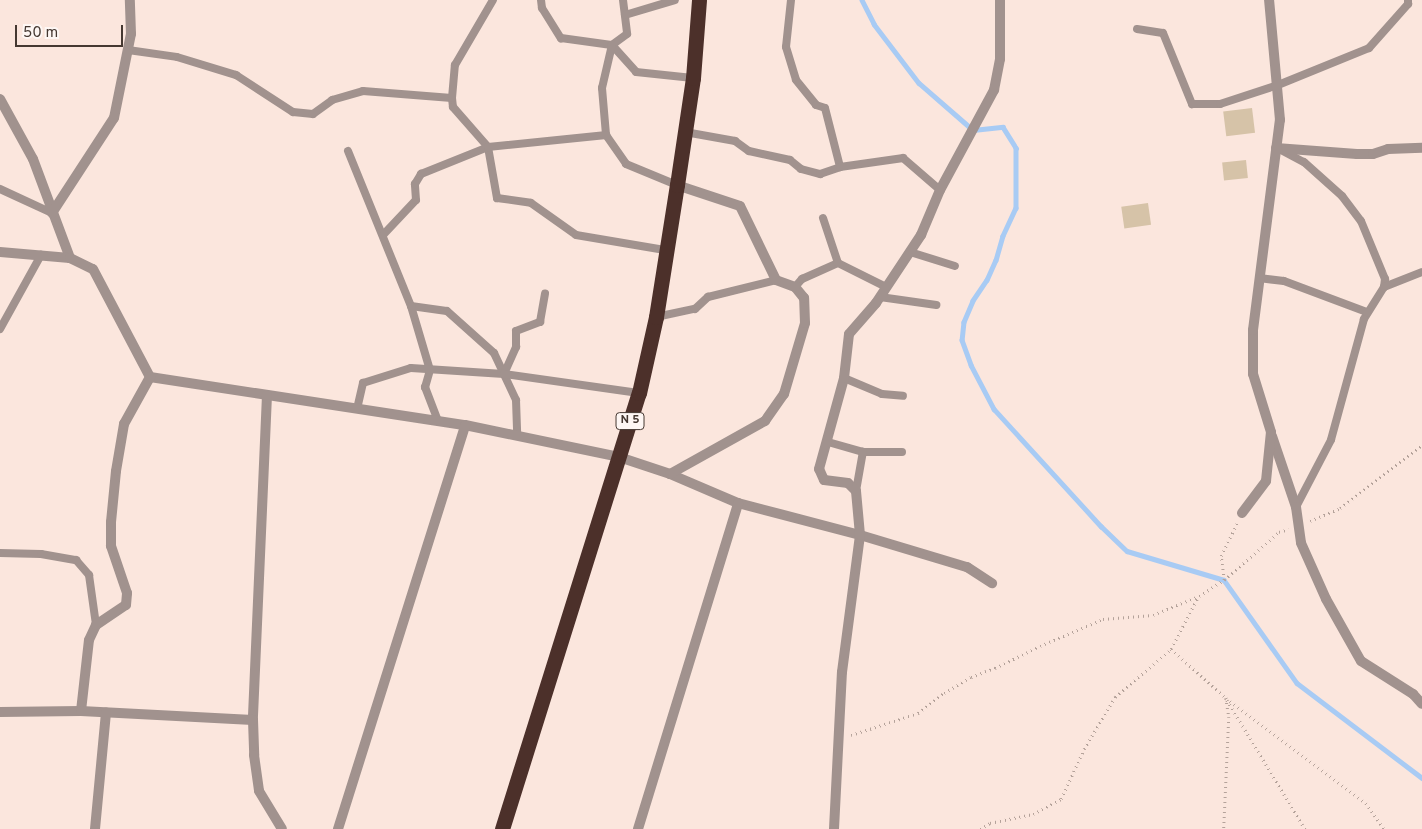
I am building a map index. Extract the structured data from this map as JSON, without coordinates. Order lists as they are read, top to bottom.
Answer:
{
  "streets": {
    "highway": ["N 5"]
  },
  "scale_bar": "50 m"
}
